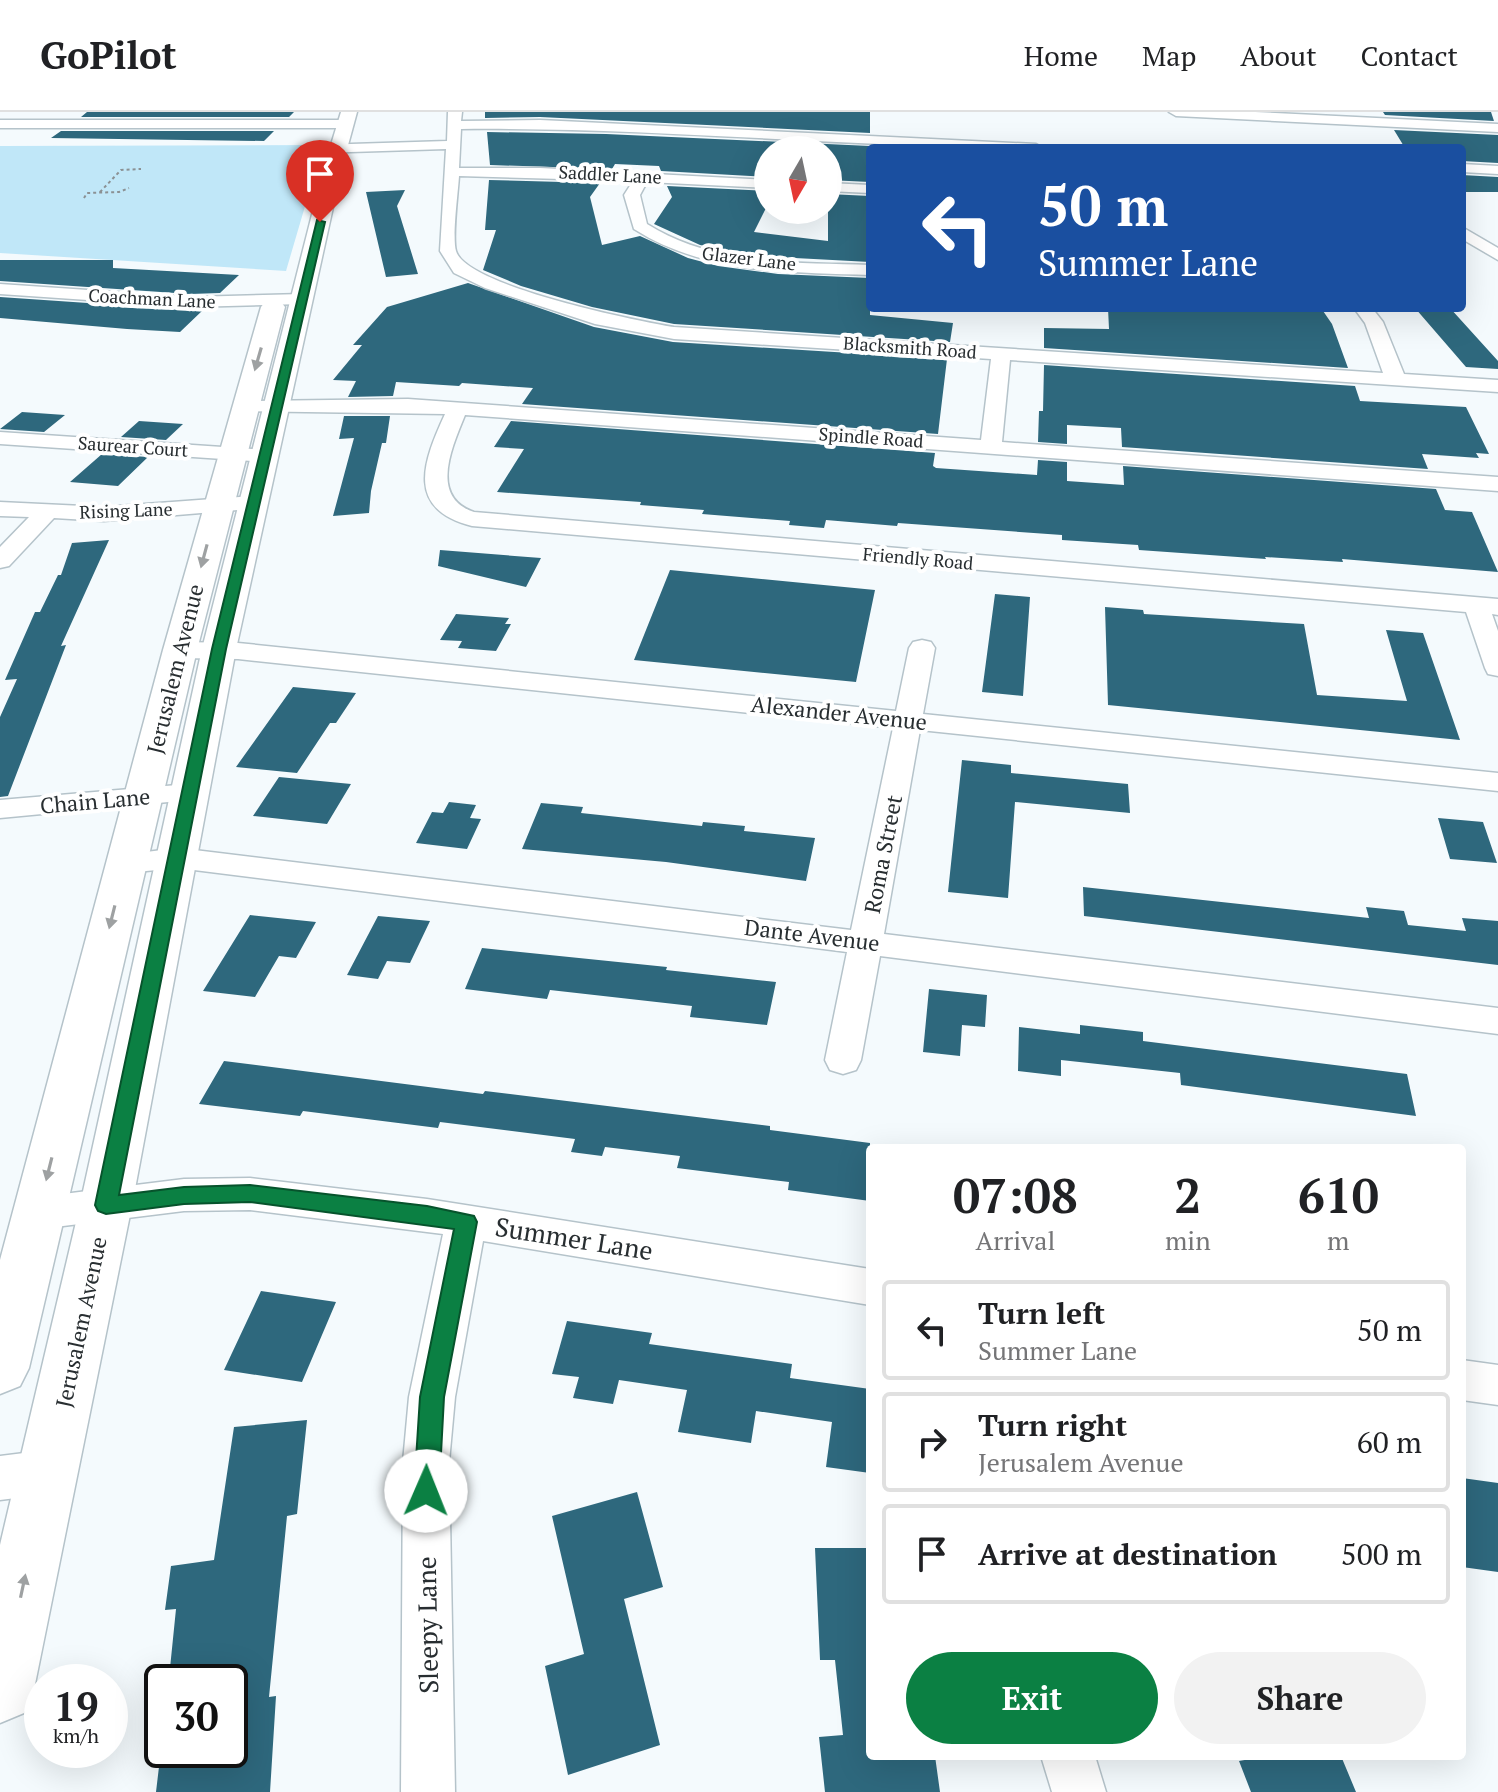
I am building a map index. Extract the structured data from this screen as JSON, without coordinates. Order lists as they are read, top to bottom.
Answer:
{
  "streets": {
    "main road": ["Jerusalem Avenue"],
    "street": [
      "Saddler Lane",
      "Glazer Lane",
      "Coachman Lane",
      "Blacksmith Road",
      "Spindle Road",
      "Saurear Court",
      "Rising Lane",
      "Friendly Road",
      "Alexander Avenue",
      "Chain Lane",
      "Roma Street",
      "Dante Avenue",
      "Summer Lane",
      "Sleepy Lane"
    ]
  },
  "crossings": [
    ["Saddler Lane", "Glazer Lane"],
    ["Saddler Lane", "Blacksmith Road"],
    ["Coachman Lane", "Jerusalem Avenue"],
    ["Spindle Road", "Friendly Road"],
    ["Spindle Road", "Jerusalem Avenue"],
    ["Saurear Court", "Jerusalem Avenue"],
    ["Rising Lane", "Jerusalem Avenue"],
    ["Jerusalem Avenue", "Alexander Avenue"],
    ["Jerusalem Avenue", "Chain Lane"],
    ["Jerusalem Avenue", "Dante Avenue"],
    ["Jerusalem Avenue", "Summer Lane"],
    ["Alexander Avenue", "Roma Street"],
    ["Roma Street", "Dante Avenue"],
    ["Summer Lane", "Sleepy Lane"]
  ],
  "north": "bottom",
  "page": {
    "header": "GoPilot",
    "nav": [
      "Home",
      "Map",
      "About",
      "Contact"
    ],
    "turn": ["50 m", "Summer Lane"],
    "eta": [
      "07:08",
      "Arrival",
      "2",
      "min",
      "610",
      "m"
    ],
    "list": [
      {
        "name": "Turn left",
        "note": "Summer Lane",
        "value": "50 m"
      },
      {
        "name": "Turn right",
        "note": "Jerusalem Avenue",
        "value": "60 m"
      },
      {
        "name": "Arrive at destination",
        "value": "500 m"
      }
    ],
    "buttons": ["Exit", "Share"],
    "speed": "19 km/h",
    "limit": "30"
  }
}
